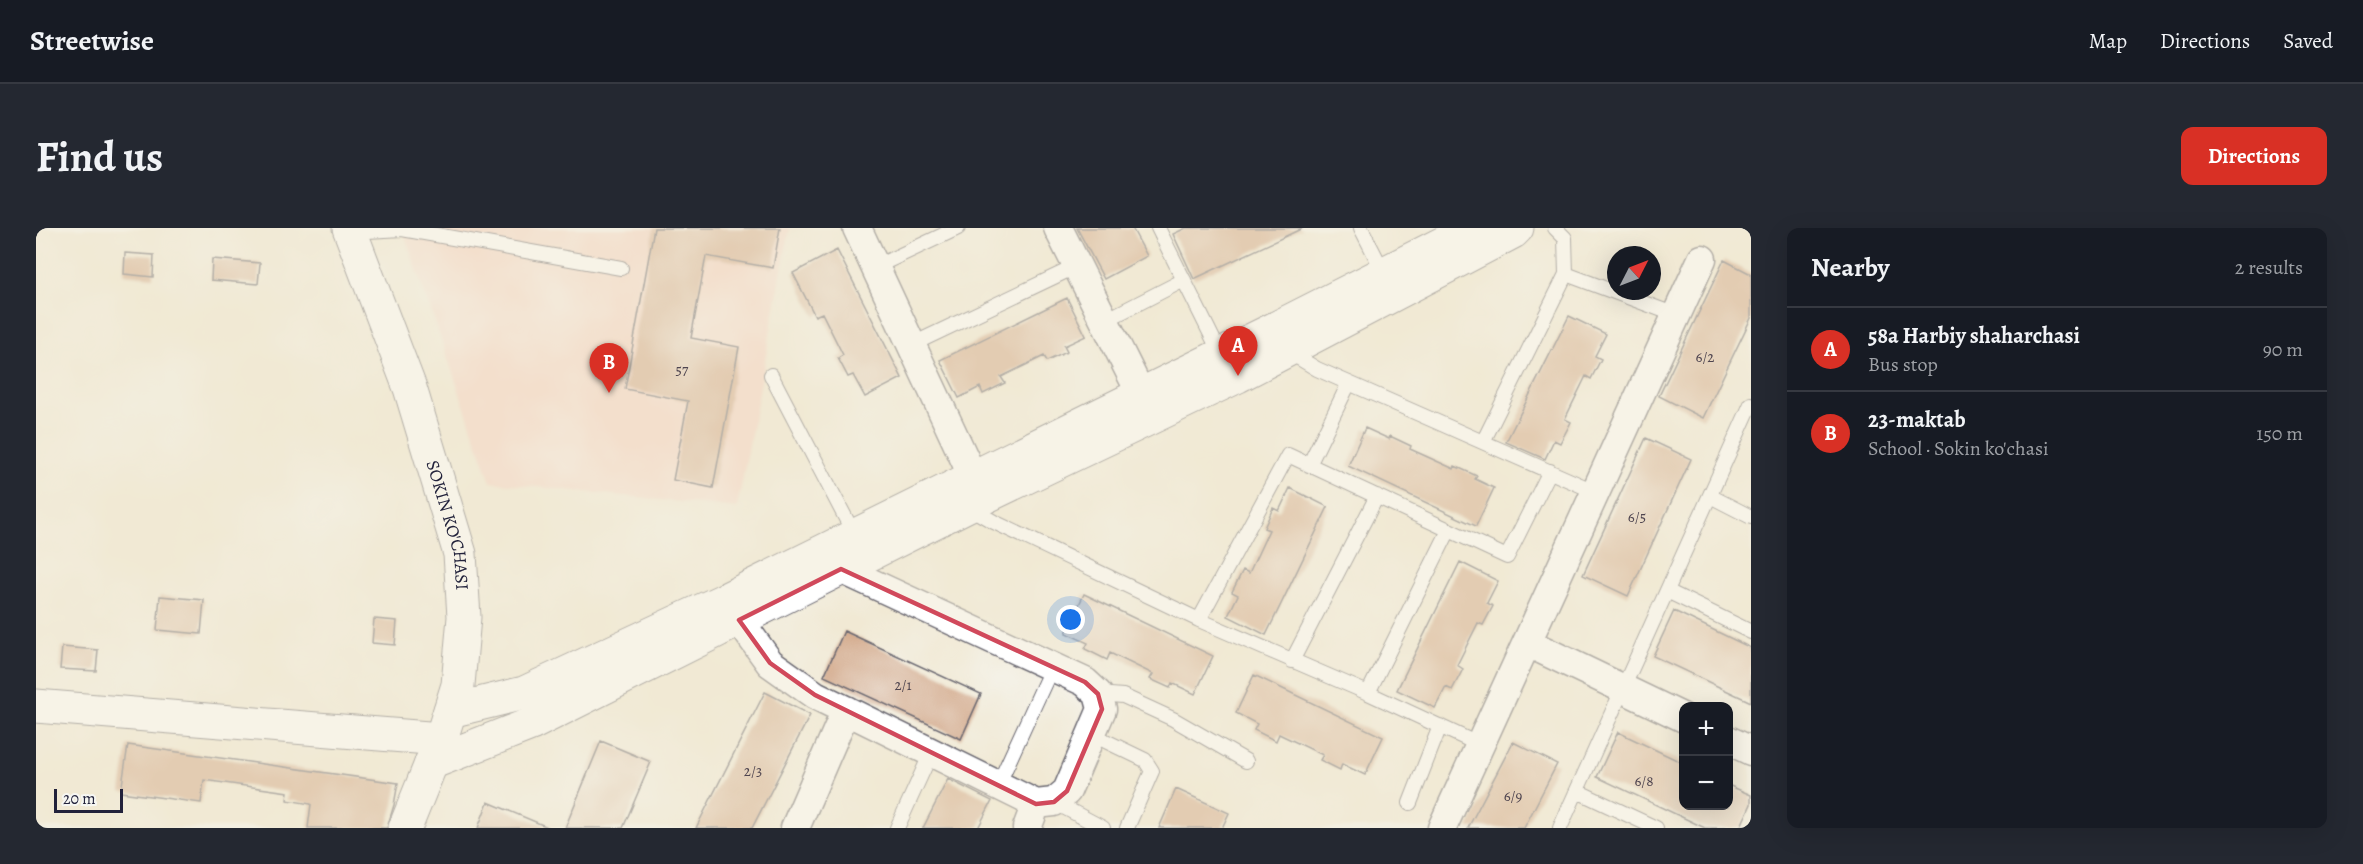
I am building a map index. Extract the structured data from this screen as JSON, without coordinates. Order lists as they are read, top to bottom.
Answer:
{
  "streets": {
    "street": ["SOKIN KO'CHASI"]
  },
  "house_numbers": [
    "6/2",
    "57",
    "6/5",
    "2/1",
    "2/3",
    "6/8",
    "6/9"
  ],
  "scale_bar": "20 m",
  "north": "top right",
  "page": {
    "header": "Streetwise",
    "nav": ["Map", "Directions", "Saved"],
    "buttons": "Directions",
    "title": "Find us",
    "heading": ["Nearby", "2 results"],
    "list": [
      {
        "mark": "A",
        "name": "58a Harbiy shaharchasi",
        "note": "Bus stop",
        "value": "90 m"
      },
      {
        "mark": "B",
        "name": "23-maktab",
        "note": "School · Sokin ko'chasi",
        "value": "150 m"
      }
    ],
    "pins": ["A", "B"],
    "map_buttons": ["+", "−"],
    "scale": "20 m"
  }
}
